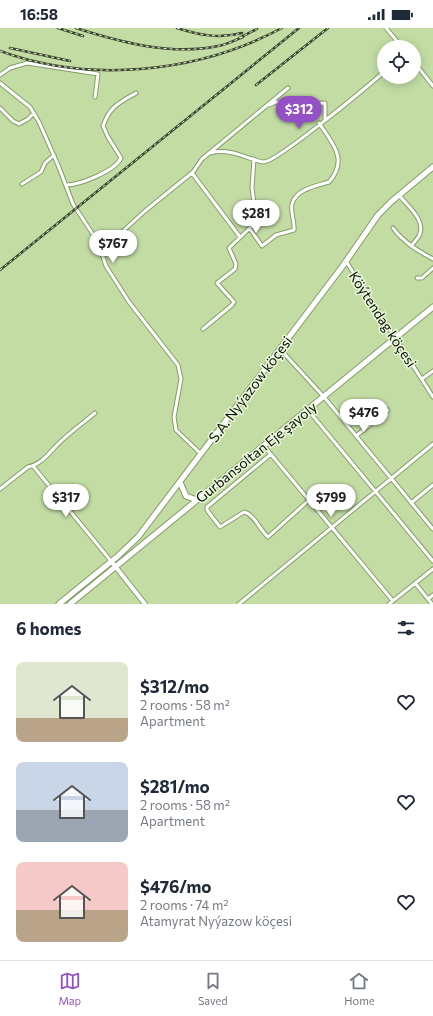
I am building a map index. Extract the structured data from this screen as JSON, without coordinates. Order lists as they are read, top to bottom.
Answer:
{
  "streets": {
    "main road": ["S.A. Nyýazow köçesi", "Gurbansoltan Eje şayoly"],
    "street": ["Köýtendag köçesi"]
  },
  "crossings": [
    ["Köýtendag köçesi", "S.A. Nyýazow köçesi"],
    ["Köýtendag köçesi", "Gurbansoltan Eje şayoly"]
  ],
  "page": {
    "status": "16:58",
    "price": [
      "$312",
      "$281",
      "$767",
      "$476",
      "$317",
      "$799"
    ],
    "heading": "6 homes",
    "list": [
      {
        "name": "$312/mo",
        "note": "2 rooms · 58 m² · Apartment"
      },
      {
        "name": "$281/mo",
        "note": "2 rooms · 58 m² · Apartment"
      },
      {
        "name": "$476/mo",
        "note": "2 rooms · 74 m² · Atamyrat Nyýazow köçesi"
      }
    ],
    "tabs": ["Map", "Saved", "Home"]
  }
}
